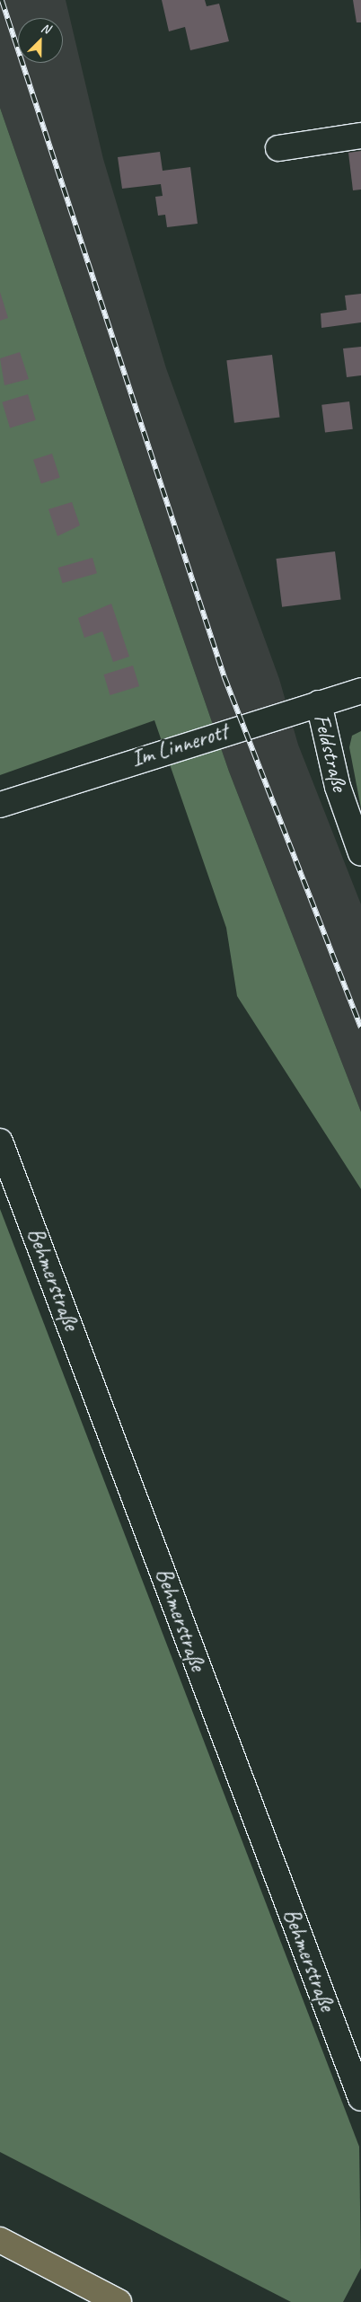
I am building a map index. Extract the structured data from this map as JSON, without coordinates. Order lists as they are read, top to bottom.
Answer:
{
  "streets": {
    "street": ["Im Linnerott", "Feldstraße", "Behmerstraße"]
  },
  "crossings": [
    ["Im Linnerott", "Feldstraße"]
  ],
  "north": "top right"
}
